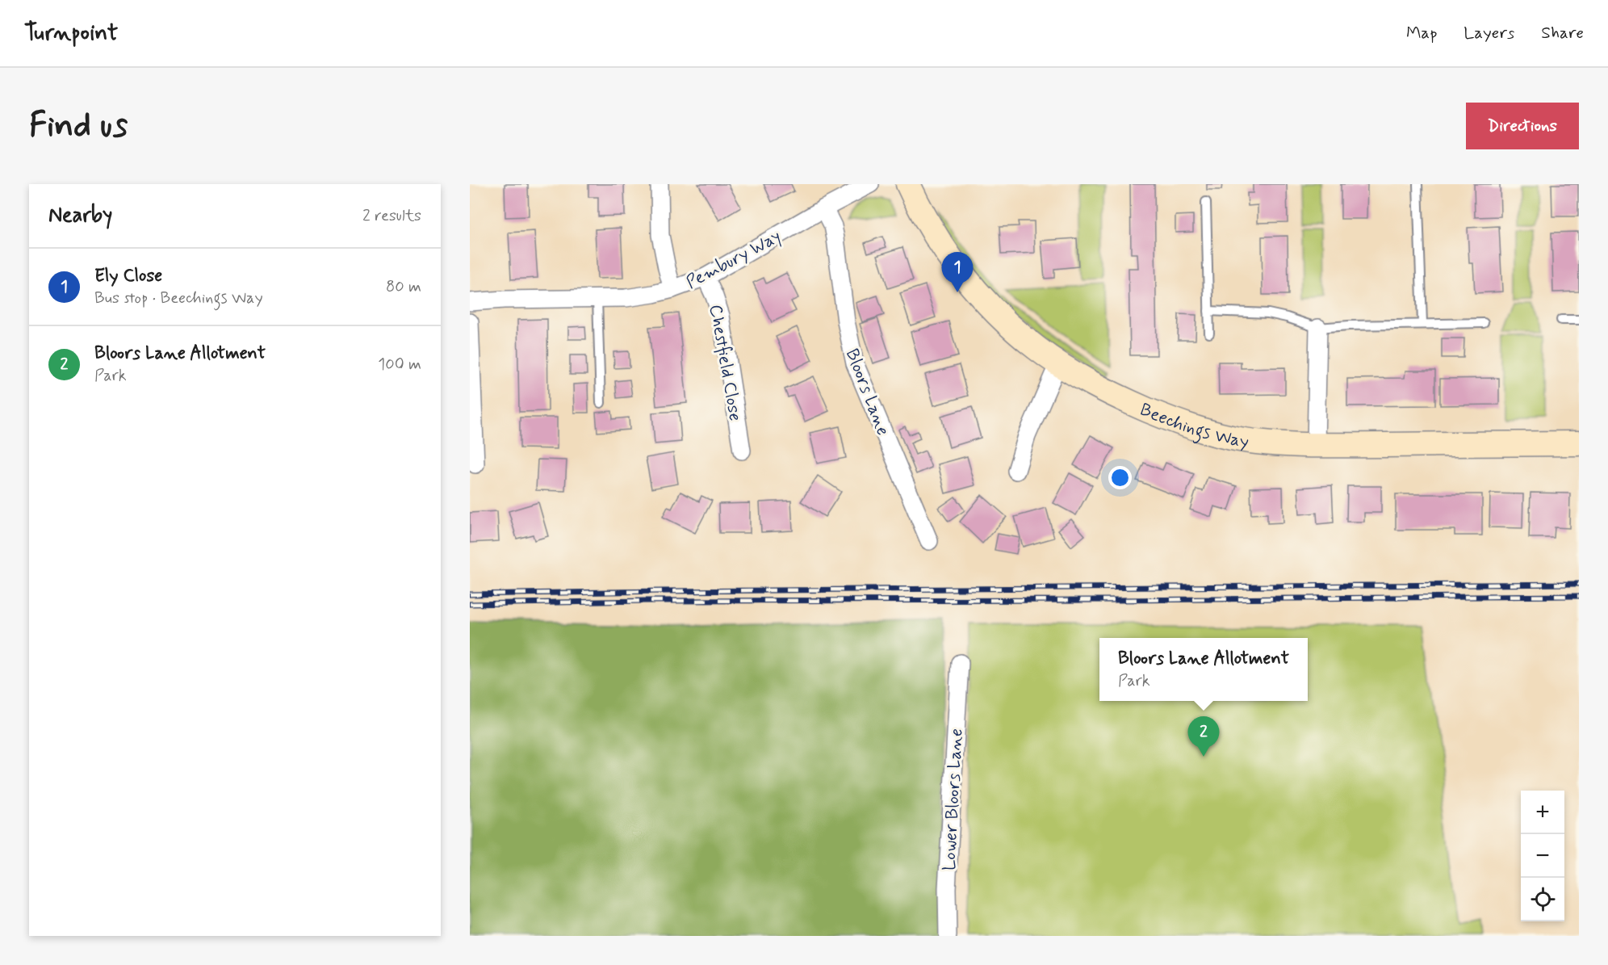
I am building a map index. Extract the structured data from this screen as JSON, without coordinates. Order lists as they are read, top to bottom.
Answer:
{
  "streets": {
    "street": [
      "Pembury Way",
      "Chestfield Close",
      "Bloors Lane",
      "Beechings Way",
      "Lower Bloors Lane"
    ]
  },
  "crossings": [
    ["Pembury Way", "Chestfield Close"],
    ["Pembury Way", "Bloors Lane"]
  ],
  "page": {
    "header": "Turnpoint",
    "nav": ["Map", "Layers", "Share"],
    "buttons": "Directions",
    "title": "Find us",
    "heading": ["Nearby", "2 results"],
    "list": [
      {
        "mark": "1",
        "name": "Ely Close",
        "note": "Bus stop · Beechings Way",
        "value": "80 m"
      },
      {
        "mark": "2",
        "name": "Bloors Lane Allotment",
        "note": "Park",
        "value": "100 m"
      }
    ],
    "pins": ["1", "2"],
    "popup": ["Bloors Lane Allotment", "Park"],
    "map_buttons": ["+", "−"]
  }
}
